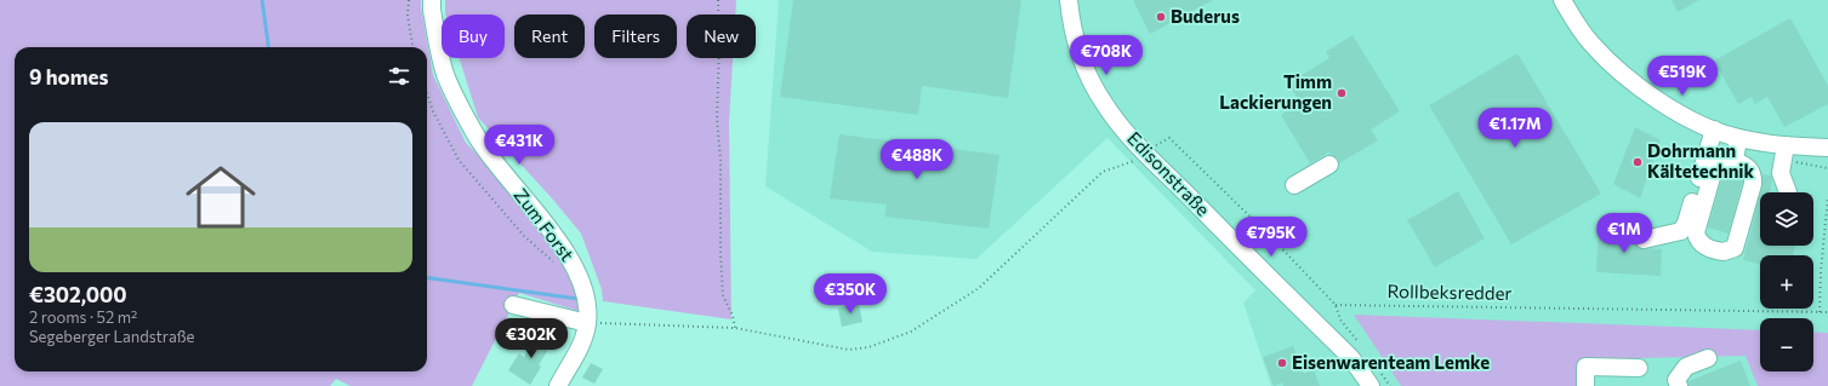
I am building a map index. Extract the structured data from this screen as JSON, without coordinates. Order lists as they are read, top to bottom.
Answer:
{
  "streets": {
    "street": ["Edisonstraße", "Zum Forst"],
    "path": ["Rollbeksredder"]
  },
  "crossings": [
    ["Edisonstraße", "Rollbeksredder"]
  ],
  "places": [
    "Buderus",
    "Timm Lackierungen",
    "Dohrmann Kältetechnik",
    "Eisenwarenteam Lemke"
  ],
  "page": {
    "chip": [
      "Buy",
      "Rent",
      "Filters",
      "New"
    ],
    "price": [
      "€708K",
      "€519K",
      "€1.17M",
      "€431K",
      "€488K",
      "€1M",
      "€795K",
      "€350K",
      "€302K"
    ],
    "heading": "9 homes",
    "list": [
      {
        "name": "€302,000",
        "note": "2 rooms · 52 m² · Segeberger Landstraße"
      }
    ],
    "map_buttons": ["+", "−"]
  }
}
